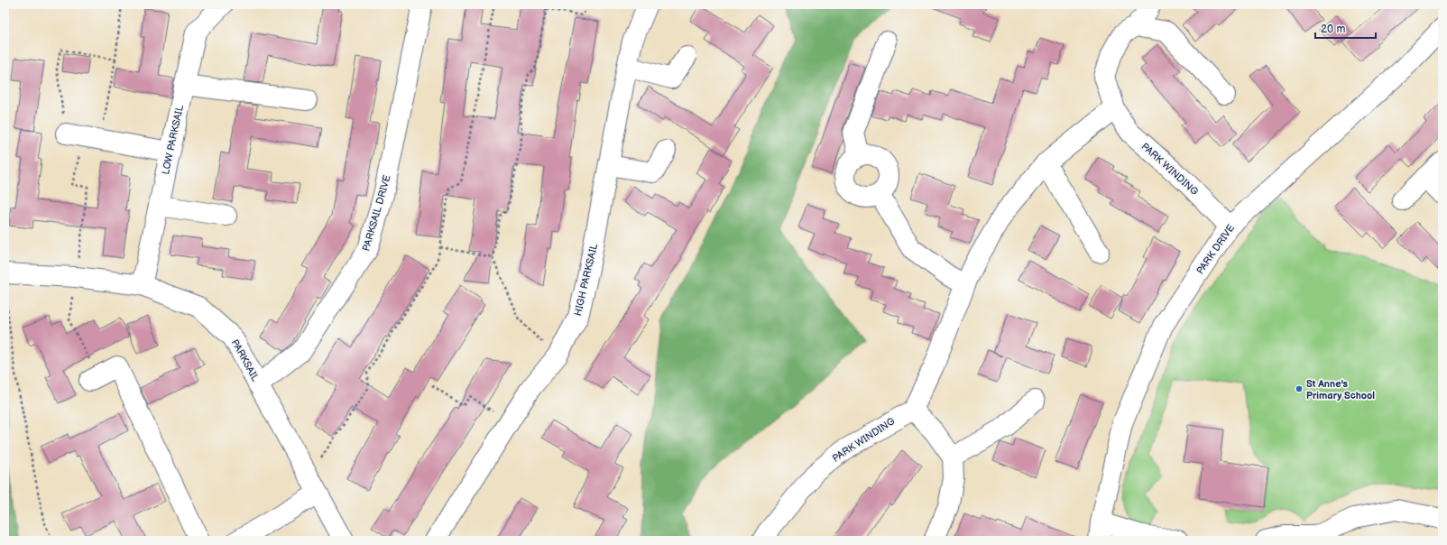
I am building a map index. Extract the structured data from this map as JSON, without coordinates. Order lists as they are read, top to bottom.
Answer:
{
  "streets": {
    "street": [
      "LOW PARKSAIL",
      "PARK WINDING",
      "PARKSAIL DRIVE",
      "PARK DRIVE",
      "HIGH PARKSAIL",
      "PARKSAIL"
    ]
  },
  "crossings": [
    ["LOW PARKSAIL", "PARKSAIL"],
    ["PARK WINDING", "PARK DRIVE"],
    ["PARKSAIL DRIVE", "PARKSAIL"]
  ],
  "places": ["St Anne's Primary School"],
  "scale_bar": "20 m"
}
